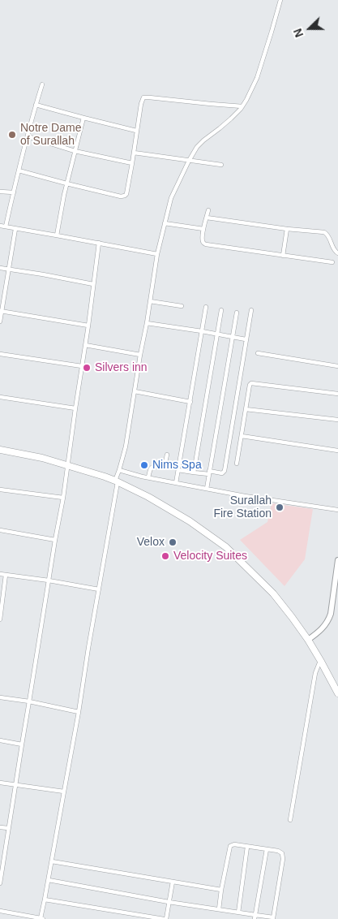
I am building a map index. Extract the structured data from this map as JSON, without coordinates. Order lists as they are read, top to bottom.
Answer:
{
  "places": [
    "Notre Dame of Surallah",
    "Silvers inn",
    "Nims Spa",
    "Surallah Fire Station",
    "Velox",
    "Velocity Suites"
  ],
  "north": "left"
}
